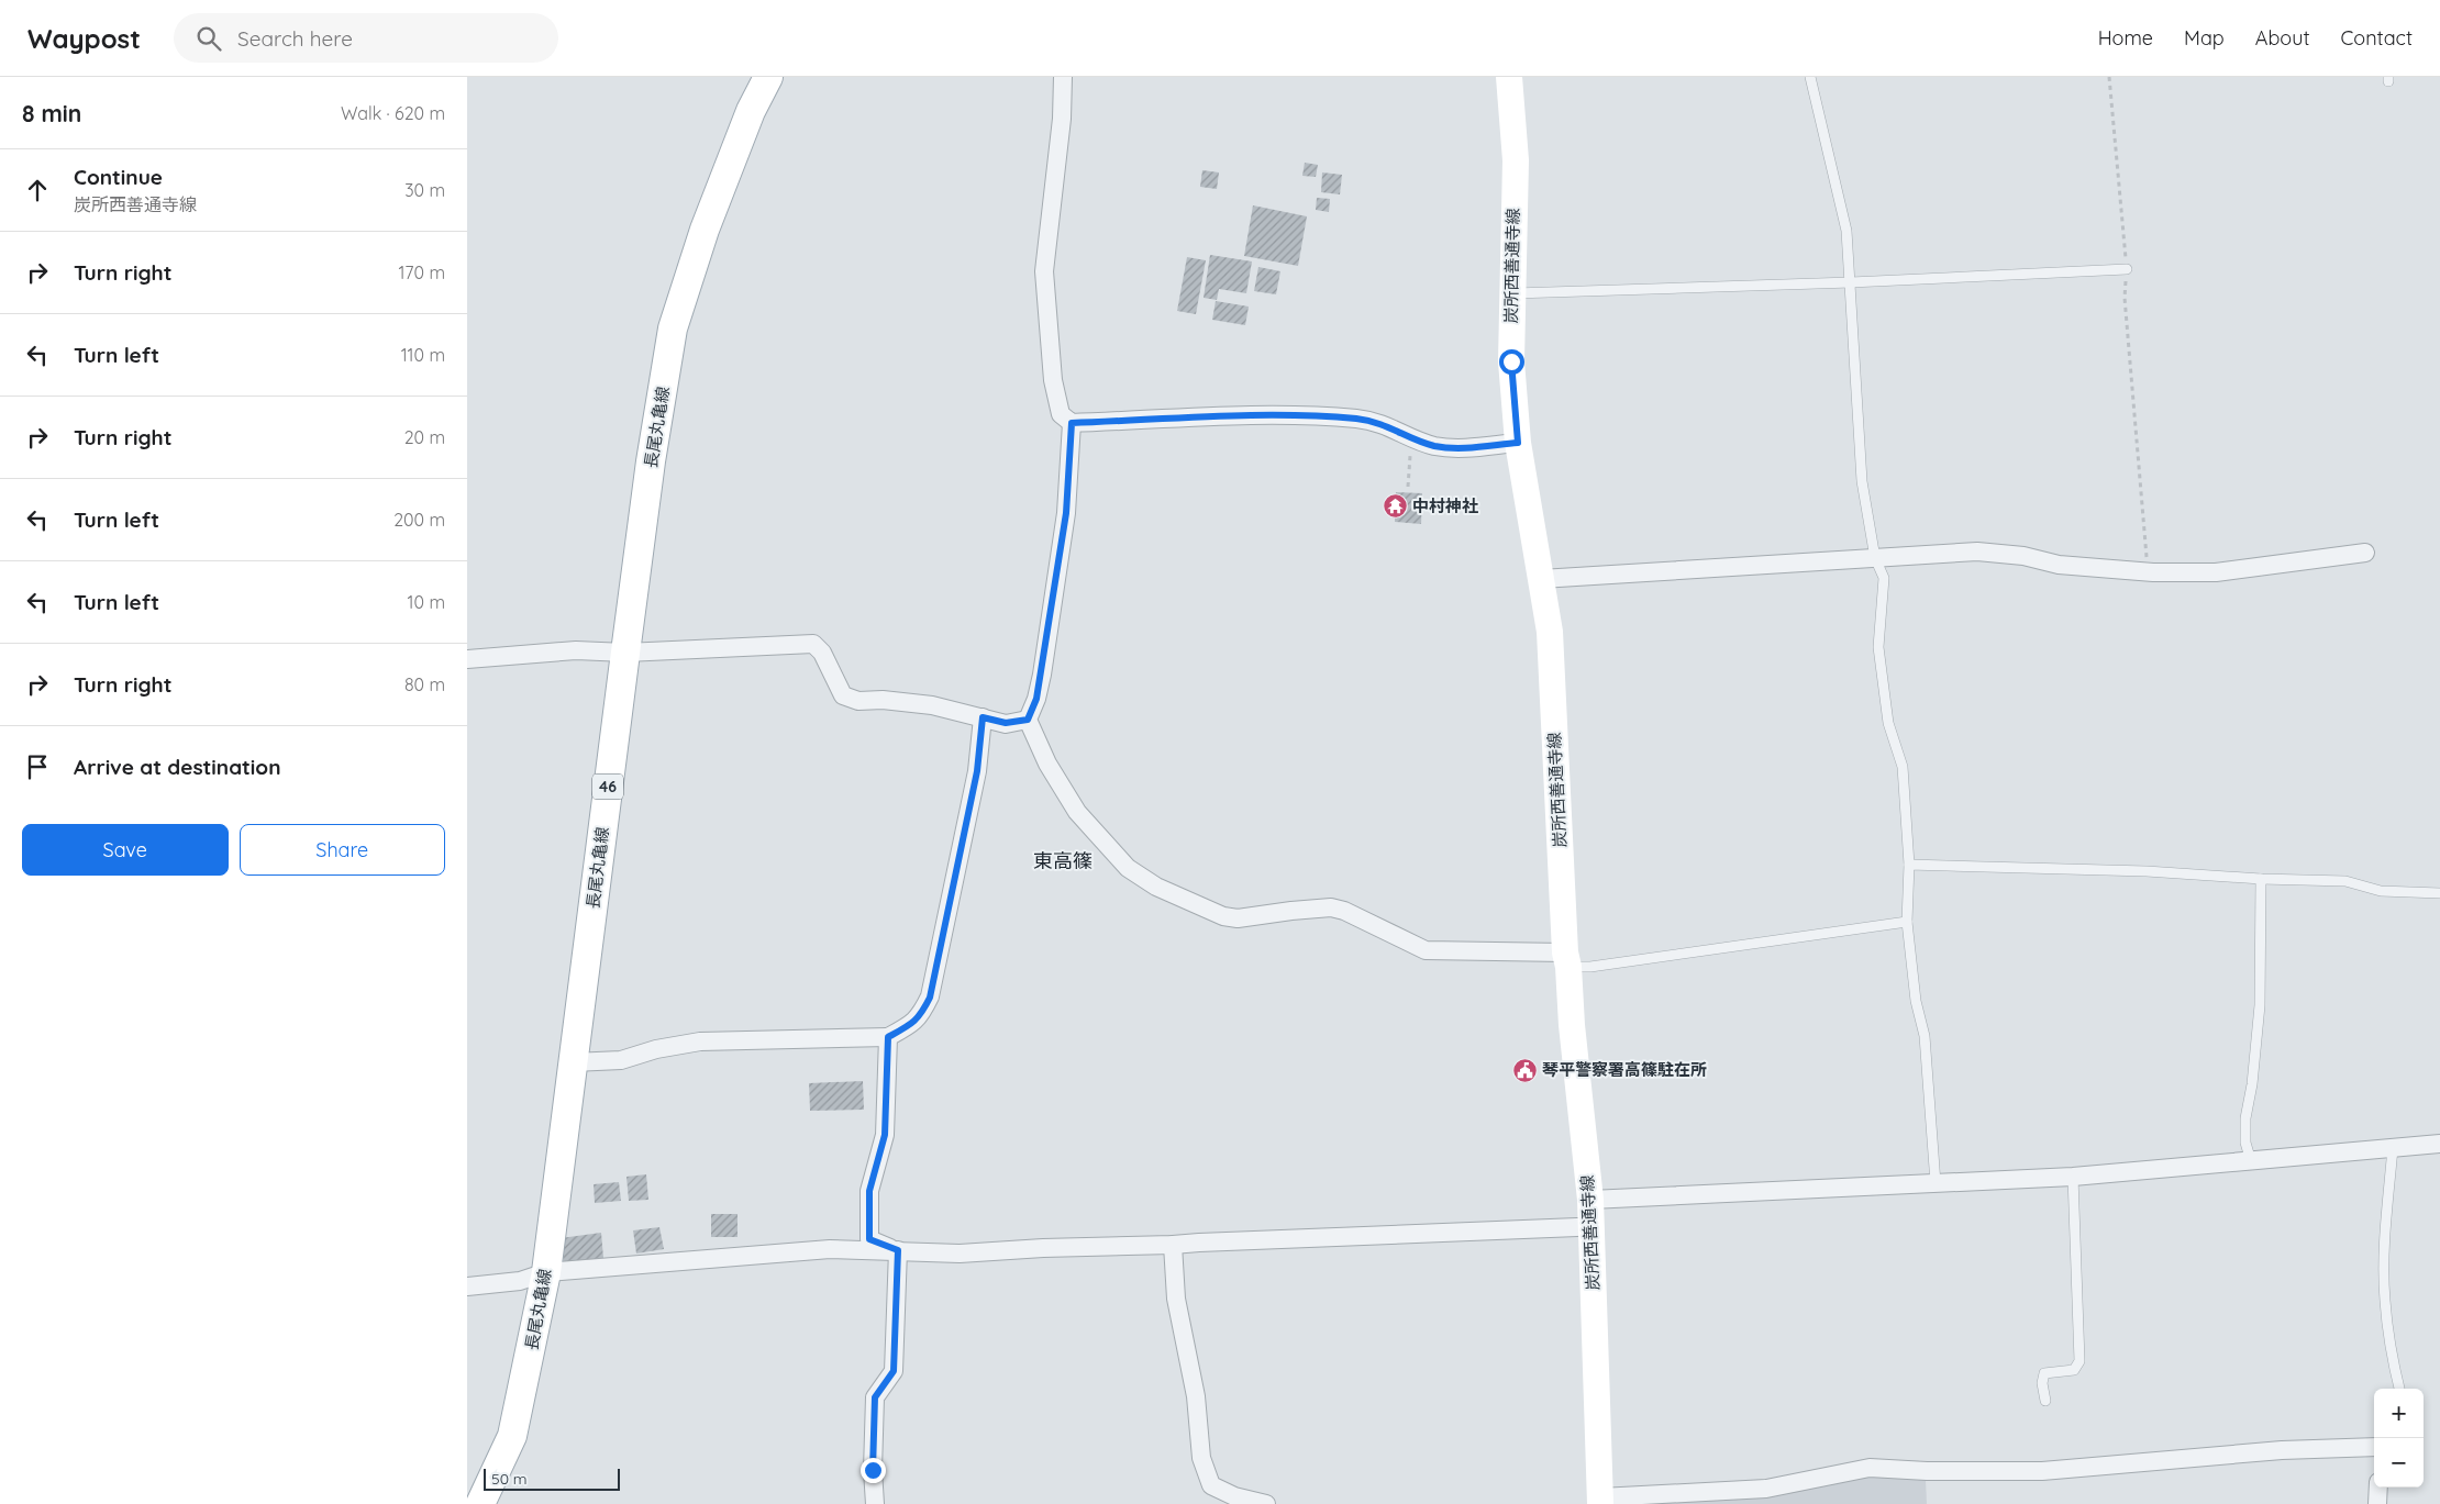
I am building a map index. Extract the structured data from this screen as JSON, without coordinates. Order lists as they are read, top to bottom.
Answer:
{
  "streets": {
    "main road": ["炭所西善通寺線", "長尾丸亀線", "46"]
  },
  "districts": ["東高篠"],
  "places": {
    "temple": ["中村神社"],
    "public building": ["琴平警察署高篠駐在所"]
  },
  "scale_bar": "50 m",
  "page": {
    "header": "Waypost",
    "search": "Search here",
    "nav": [
      "Home",
      "Map",
      "About",
      "Contact"
    ],
    "heading": ["8 min", "Walk · 620 m"],
    "list": [
      ["Continue", "炭所西善通寺線", "30 m"],
      ["Turn right", "170 m"],
      ["Turn left", "110 m"],
      ["Turn right", "20 m"],
      ["Turn left", "200 m"],
      ["Turn left", "10 m"],
      ["Turn right", "80 m"],
      "Arrive at destination"
    ],
    "buttons": ["Save", "Share"],
    "map_buttons": ["+", "−"],
    "scale": "50 m"
  }
}
